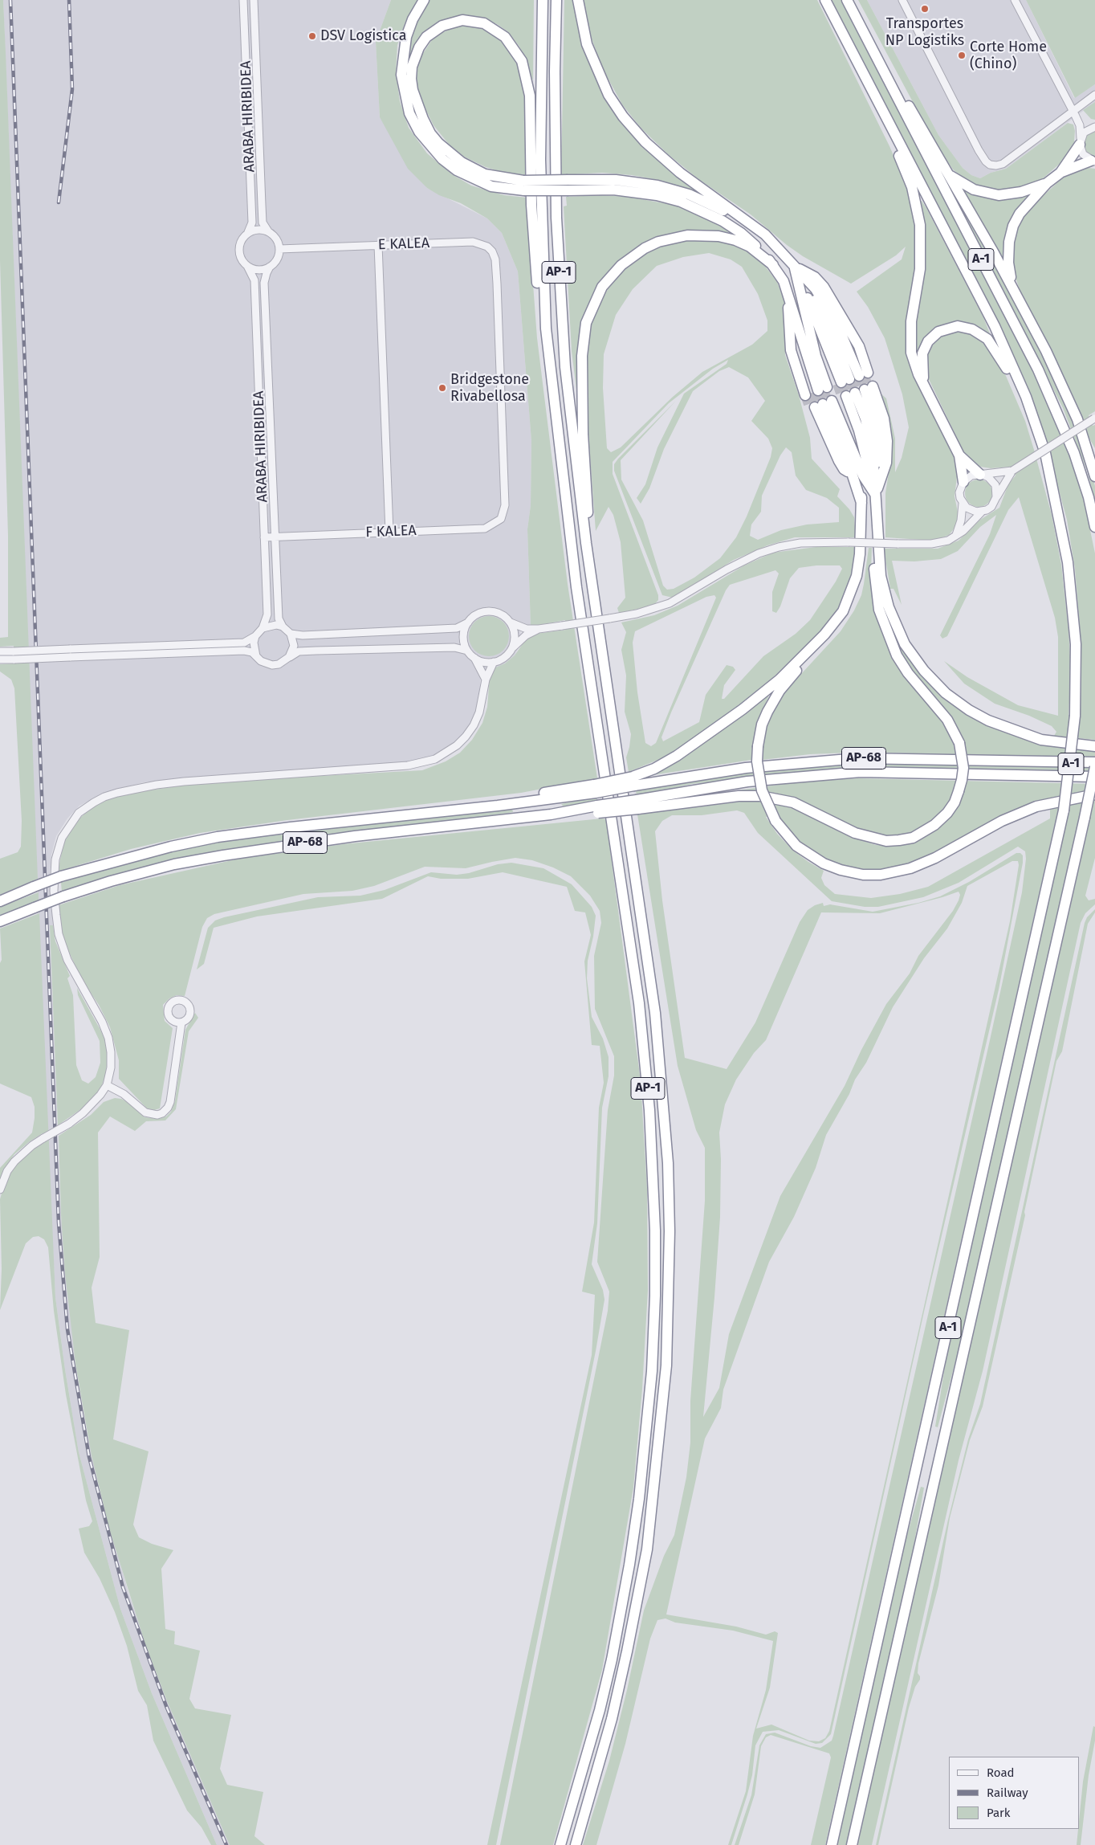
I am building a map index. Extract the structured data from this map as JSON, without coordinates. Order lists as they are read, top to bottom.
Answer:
{
  "streets": {
    "highway": ["A-1", "AP-1", "AP-68"],
    "street": ["ARABA HIRIBIDEA", "E KALEA", "F KALEA"]
  },
  "crossings": [
    ["ARABA HIRIBIDEA", "E KALEA"],
    ["ARABA HIRIBIDEA", "F KALEA"],
    ["E KALEA", "F KALEA"]
  ],
  "places": [
    "Transportes NP Logistiks",
    "DSV Logistica",
    "Corte Home (Chino)",
    "Bridgestone Rivabellosa"
  ],
  "legend": ["Road", "Railway", "Park"]
}
